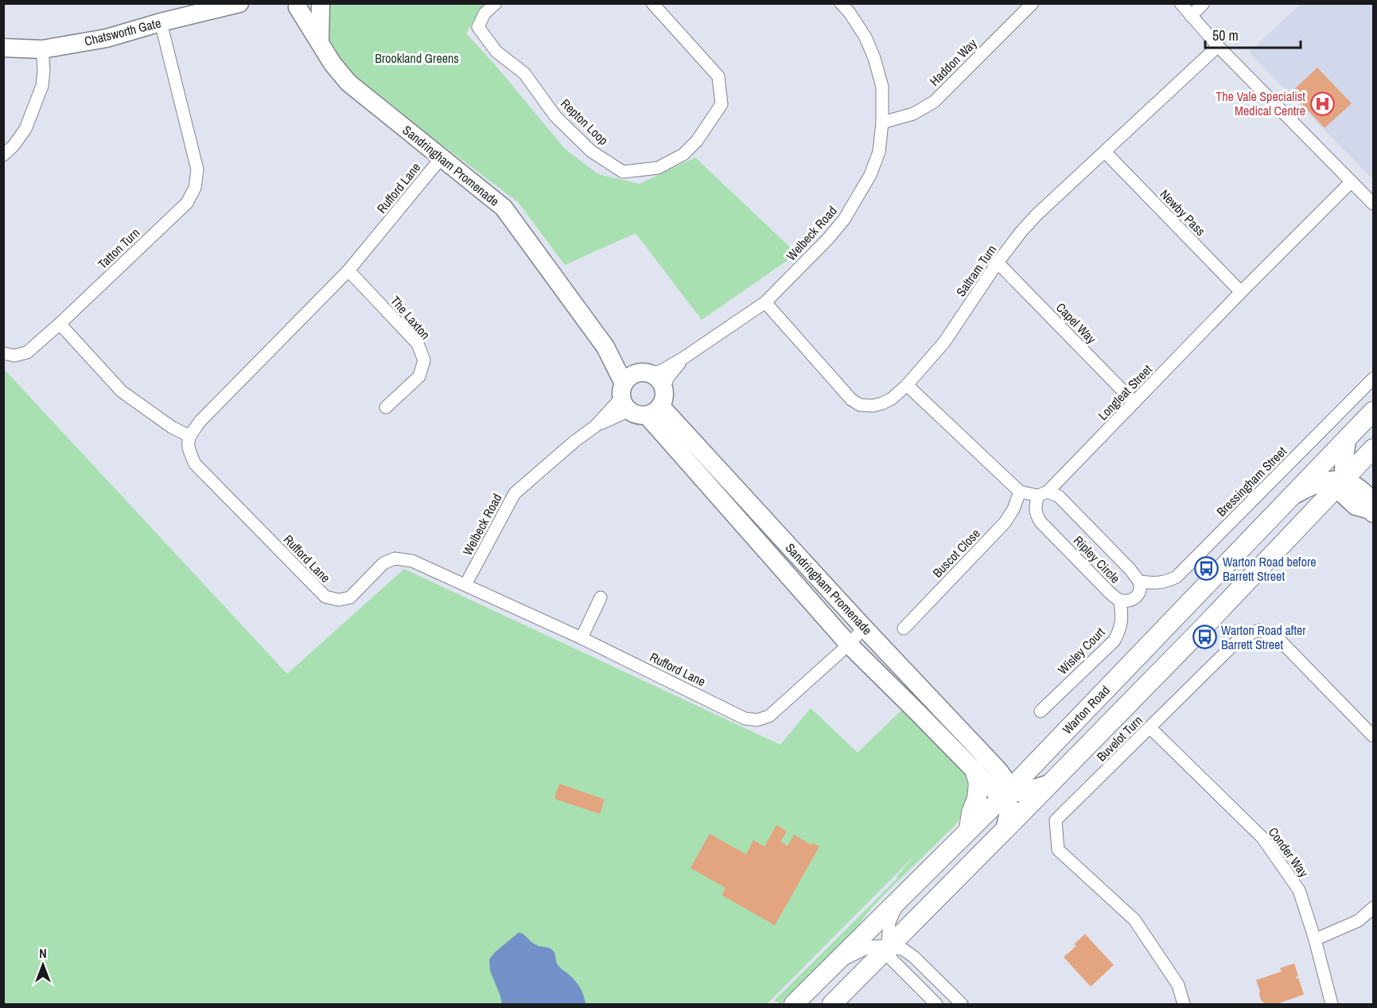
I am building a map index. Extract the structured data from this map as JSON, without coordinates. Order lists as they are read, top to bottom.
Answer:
{
  "streets": {
    "main road": ["Warton Road"],
    "street": [
      "Chatsworth Gate",
      "Haddon Way",
      "Repton Loop",
      "Sandringham Promenade",
      "Rufford Lane",
      "Newby Pass",
      "Welbeck Road",
      "Tatton Turn",
      "Saltram Turn",
      "The Laxton",
      "Capel Way",
      "Longleat Street",
      "Bressingham Street",
      "Buscot Close",
      "Ripley Circle",
      "Wisley Court",
      "Buvelot Turn",
      "Conder Way"
    ]
  },
  "crossings": [
    ["Chatsworth Gate", "Tatton Turn"],
    ["Haddon Way", "Welbeck Road"],
    ["Sandringham Promenade", "Rufford Lane"],
    ["Sandringham Promenade", "Welbeck Road"],
    ["Sandringham Promenade", "Warton Road"],
    ["Rufford Lane", "Welbeck Road"],
    ["Rufford Lane", "The Laxton"],
    ["Newby Pass", "Saltram Turn"],
    ["Newby Pass", "Longleat Street"],
    ["Welbeck Road", "Saltram Turn"],
    ["Saltram Turn", "Capel Way"],
    ["Capel Way", "Longleat Street"],
    ["Longleat Street", "Ripley Circle"],
    ["Bressingham Street", "Ripley Circle"],
    ["Ripley Circle", "Wisley Court"],
    ["Buvelot Turn", "Conder Way"]
  ],
  "parks": ["Brookland Greens"],
  "places": {
    "hospital": ["The Vale Specialist Medical Centre"],
    "bus stop": ["Warton Road before Barrett Street", "Warton Road after Barrett Street"]
  },
  "scale_bar": "50 m",
  "north": "top"
}
